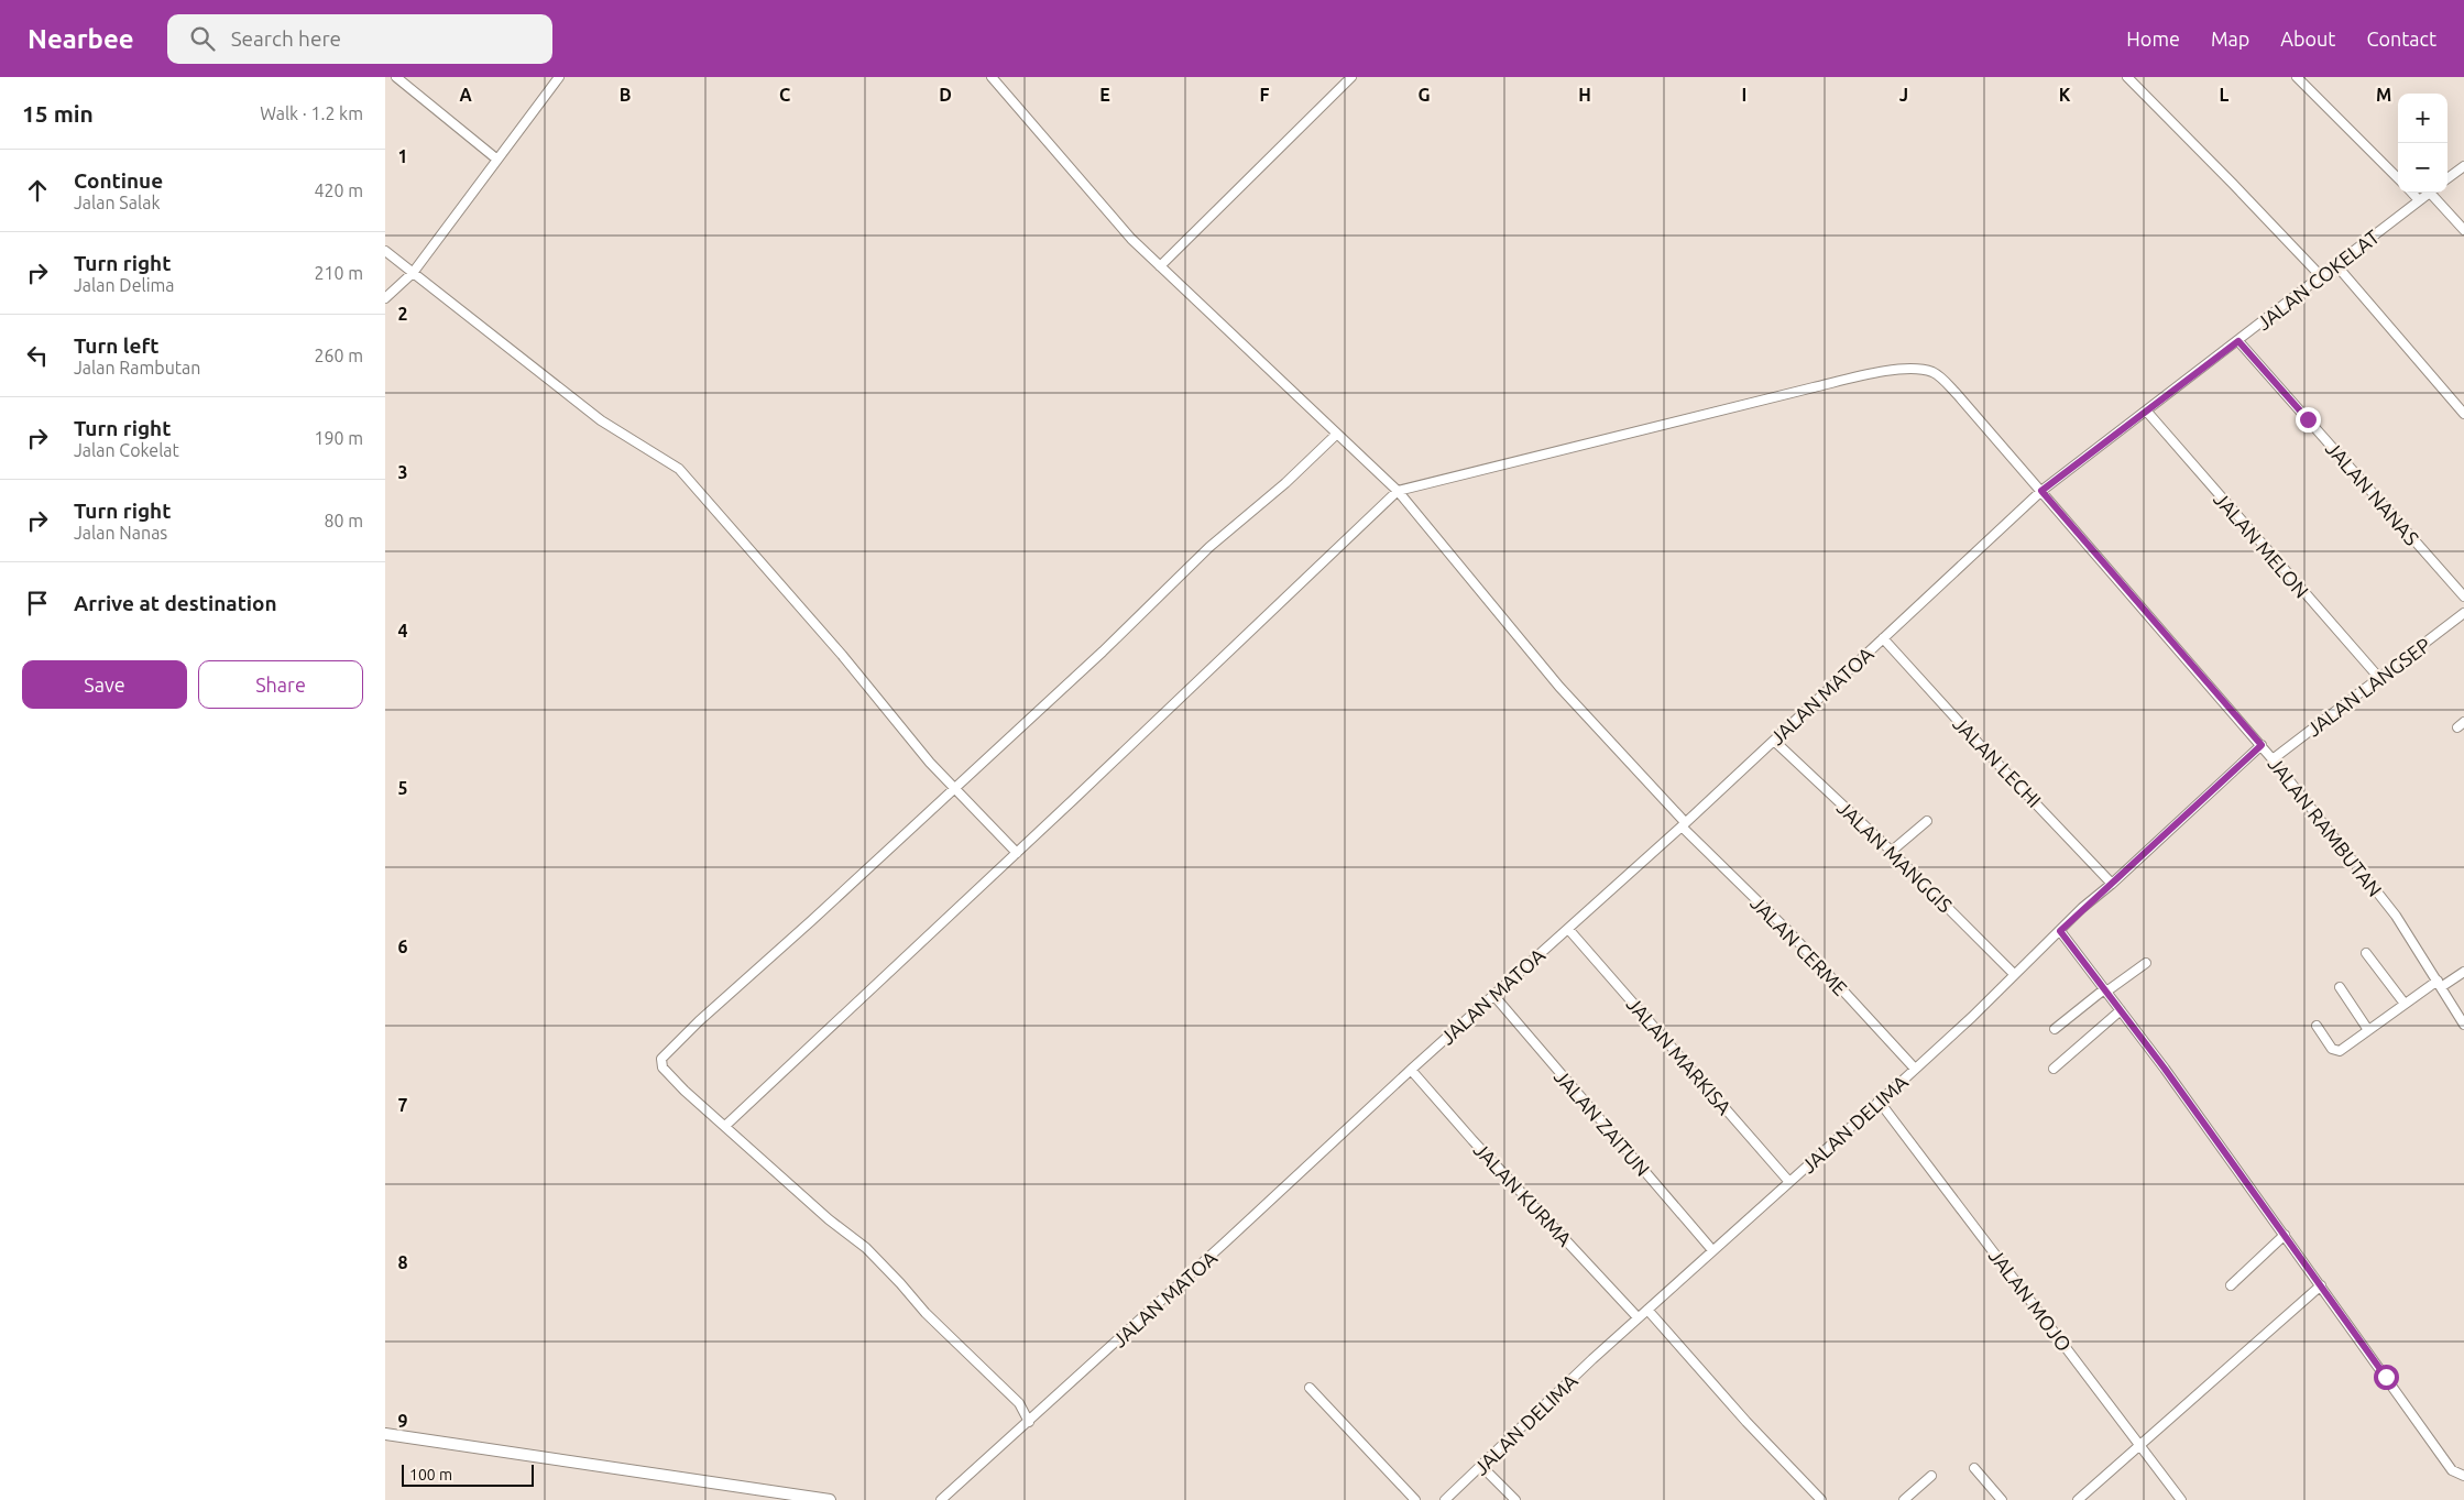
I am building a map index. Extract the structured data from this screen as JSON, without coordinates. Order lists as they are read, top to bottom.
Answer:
{
  "streets": {
    "street": [
      "JALAN COKELAT",
      "JALAN NANAS",
      "JALAN MELON",
      "JALAN LANGSEP",
      "JALAN MATOA",
      "JALAN LECHI",
      "JALAN RAMBUTAN",
      "JALAN MANGGIS",
      "JALAN CERME",
      "JALAN MARKISA",
      "JALAN ZAITUN",
      "JALAN DELIMA",
      "JALAN KURMA",
      "JALAN MOJO"
    ]
  },
  "crossings": [
    ["JALAN COKELAT", "JALAN NANAS"],
    ["JALAN COKELAT", "JALAN MELON"],
    ["JALAN COKELAT", "JALAN MATOA"],
    ["JALAN COKELAT", "JALAN RAMBUTAN"],
    ["JALAN MELON", "JALAN LANGSEP"],
    ["JALAN LANGSEP", "JALAN RAMBUTAN"],
    ["JALAN MATOA", "JALAN LECHI"],
    ["JALAN MATOA", "JALAN RAMBUTAN"],
    ["JALAN MATOA", "JALAN MANGGIS"],
    ["JALAN MATOA", "JALAN CERME"],
    ["JALAN MATOA", "JALAN MARKISA"],
    ["JALAN MATOA", "JALAN ZAITUN"],
    ["JALAN MATOA", "JALAN KURMA"],
    ["JALAN LECHI", "JALAN DELIMA"],
    ["JALAN RAMBUTAN", "JALAN CERME"],
    ["JALAN RAMBUTAN", "JALAN DELIMA"],
    ["JALAN MANGGIS", "JALAN DELIMA"],
    ["JALAN CERME", "JALAN DELIMA"],
    ["JALAN MARKISA", "JALAN DELIMA"],
    ["JALAN ZAITUN", "JALAN DELIMA"],
    ["JALAN DELIMA", "JALAN KURMA"],
    ["JALAN DELIMA", "JALAN MOJO"]
  ],
  "scale_bar": "100 m",
  "page": {
    "header": "Nearbee",
    "search": "Search here",
    "nav": [
      "Home",
      "Map",
      "About",
      "Contact"
    ],
    "heading": ["15 min", "Walk · 1.2 km"],
    "map_buttons": ["+", "−"],
    "list": [
      ["Continue", "Jalan Salak", "420 m"],
      ["Turn right", "Jalan Delima", "210 m"],
      ["Turn left", "Jalan Rambutan", "260 m"],
      ["Turn right", "Jalan Cokelat", "190 m"],
      ["Turn right", "Jalan Nanas", "80 m"],
      "Arrive at destination"
    ],
    "buttons": ["Save", "Share"],
    "scale": "100 m"
  },
  "grid": {
    "columns": [
      "A",
      "B",
      "C",
      "D",
      "E",
      "F",
      "G",
      "H",
      "I",
      "J",
      "K",
      "L",
      "M"
    ],
    "rows": [
      "1",
      "2",
      "3",
      "4",
      "5",
      "6",
      "7",
      "8",
      "9"
    ]
  }
}
